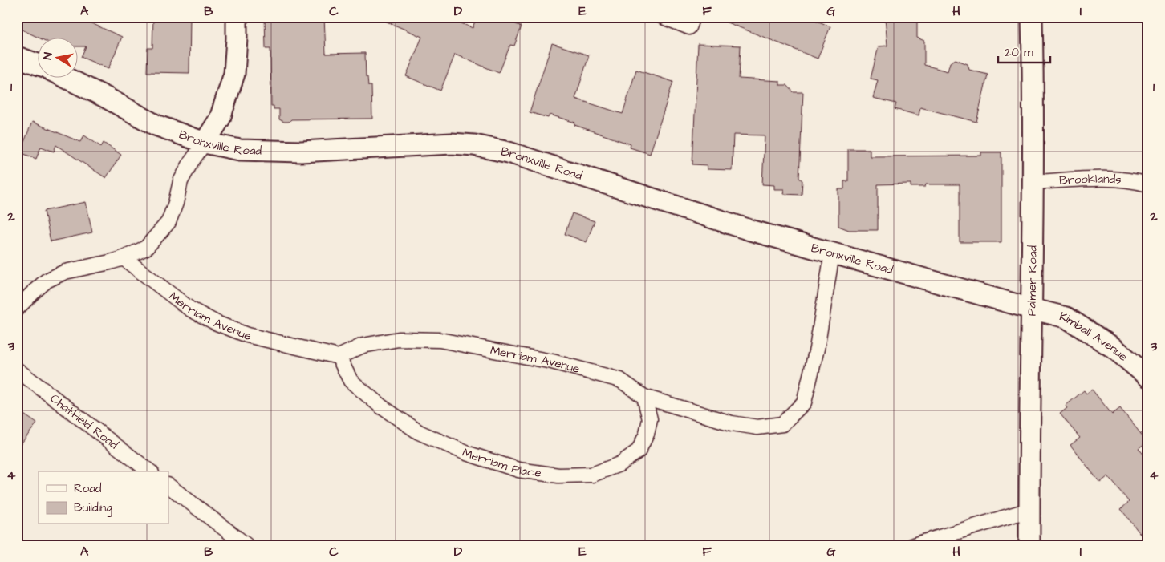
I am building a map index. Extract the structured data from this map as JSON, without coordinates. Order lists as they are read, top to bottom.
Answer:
{
  "streets": {
    "street": [
      "Bronxville Road",
      "Brooklands",
      "Palmer Road",
      "Merriam Avenue",
      "Kimball Avenue",
      "Chatfield Road",
      "Merriam Place"
    ]
  },
  "crossings": [
    ["Bronxville Road", "Palmer Road"],
    ["Bronxville Road", "Merriam Avenue"],
    ["Bronxville Road", "Kimball Avenue"],
    ["Brooklands", "Palmer Road"],
    ["Palmer Road", "Kimball Avenue"],
    ["Merriam Avenue", "Merriam Place"]
  ],
  "legend": ["Road", "Building"],
  "scale_bar": "20 m",
  "north": "left",
  "grid": {
    "columns": [
      "A",
      "B",
      "C",
      "D",
      "E",
      "F",
      "G",
      "H",
      "I"
    ],
    "rows": [
      "1",
      "2",
      "3",
      "4"
    ]
  }
}
